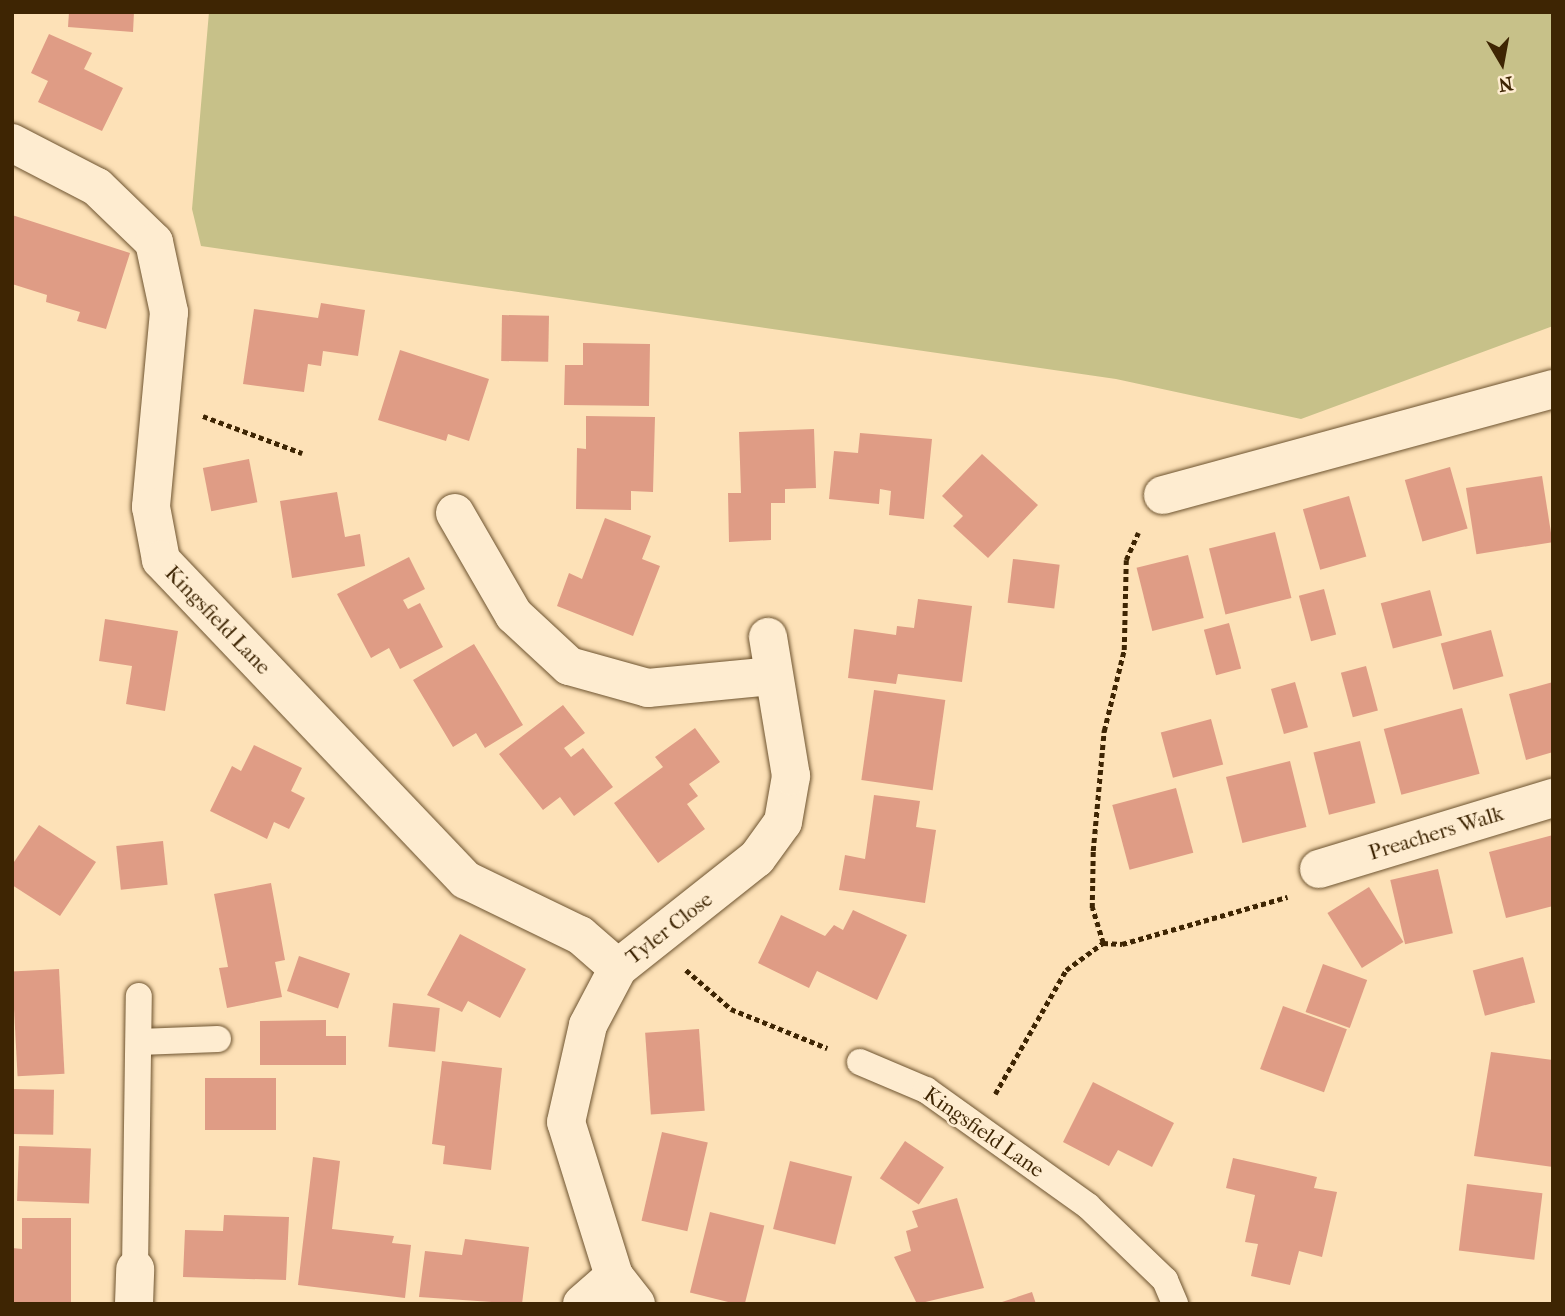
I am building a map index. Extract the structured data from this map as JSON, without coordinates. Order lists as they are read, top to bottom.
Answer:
{
  "streets": {
    "street": ["Kingsfield Lane", "Preachers Walk", "Tyler Close"]
  },
  "crossings": [
    ["Kingsfield Lane", "Tyler Close"]
  ],
  "north": "bottom"
}
